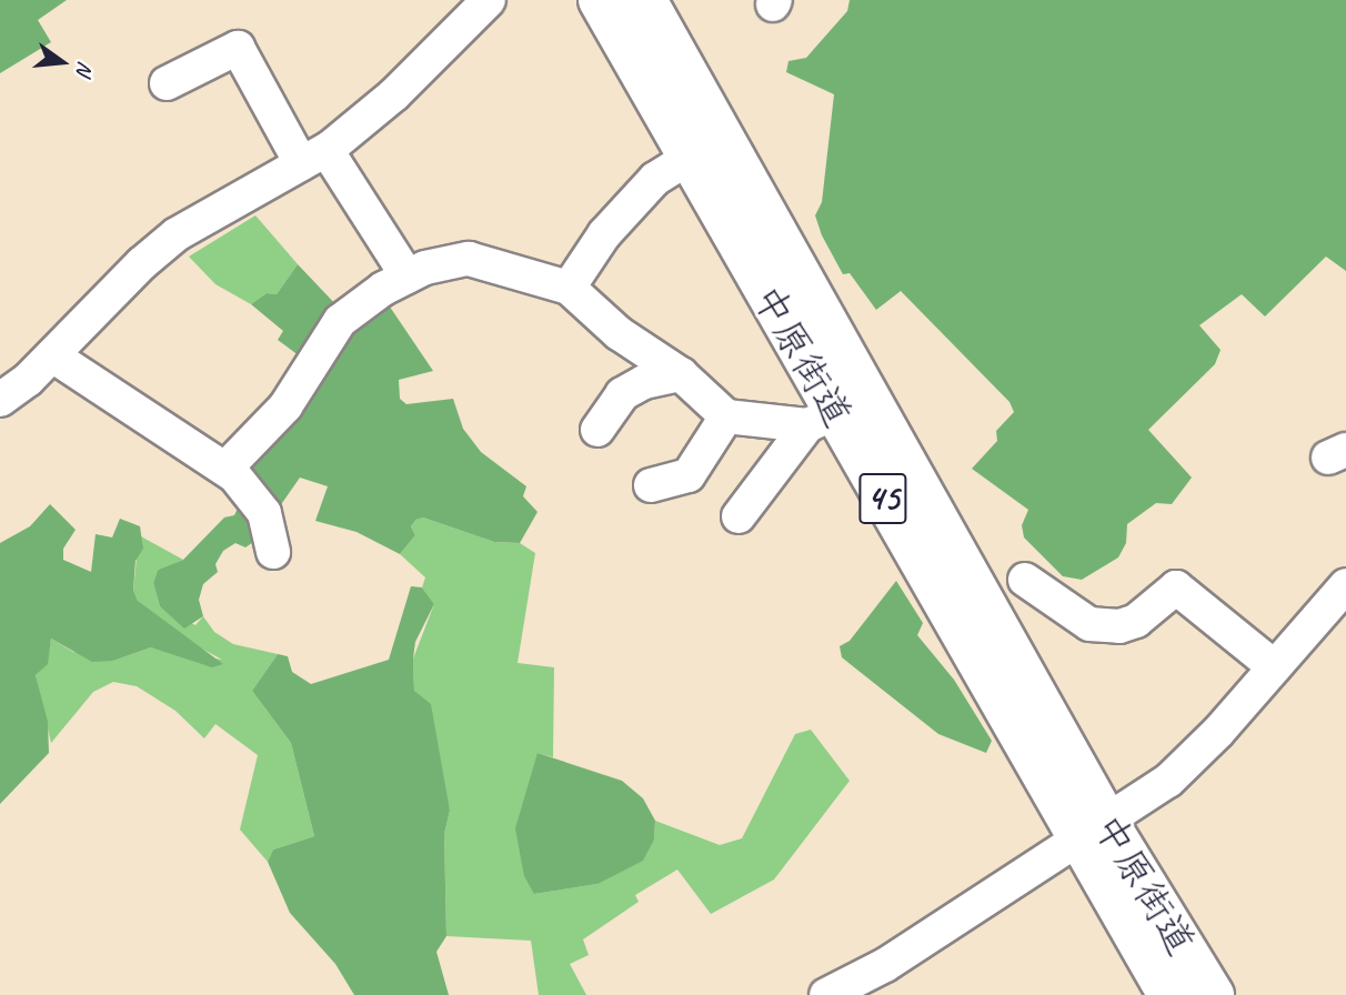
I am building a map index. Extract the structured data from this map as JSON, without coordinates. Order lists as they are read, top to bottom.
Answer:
{
  "streets": {
    "main road": ["中原街道", "45"]
  },
  "north": "right"
}
